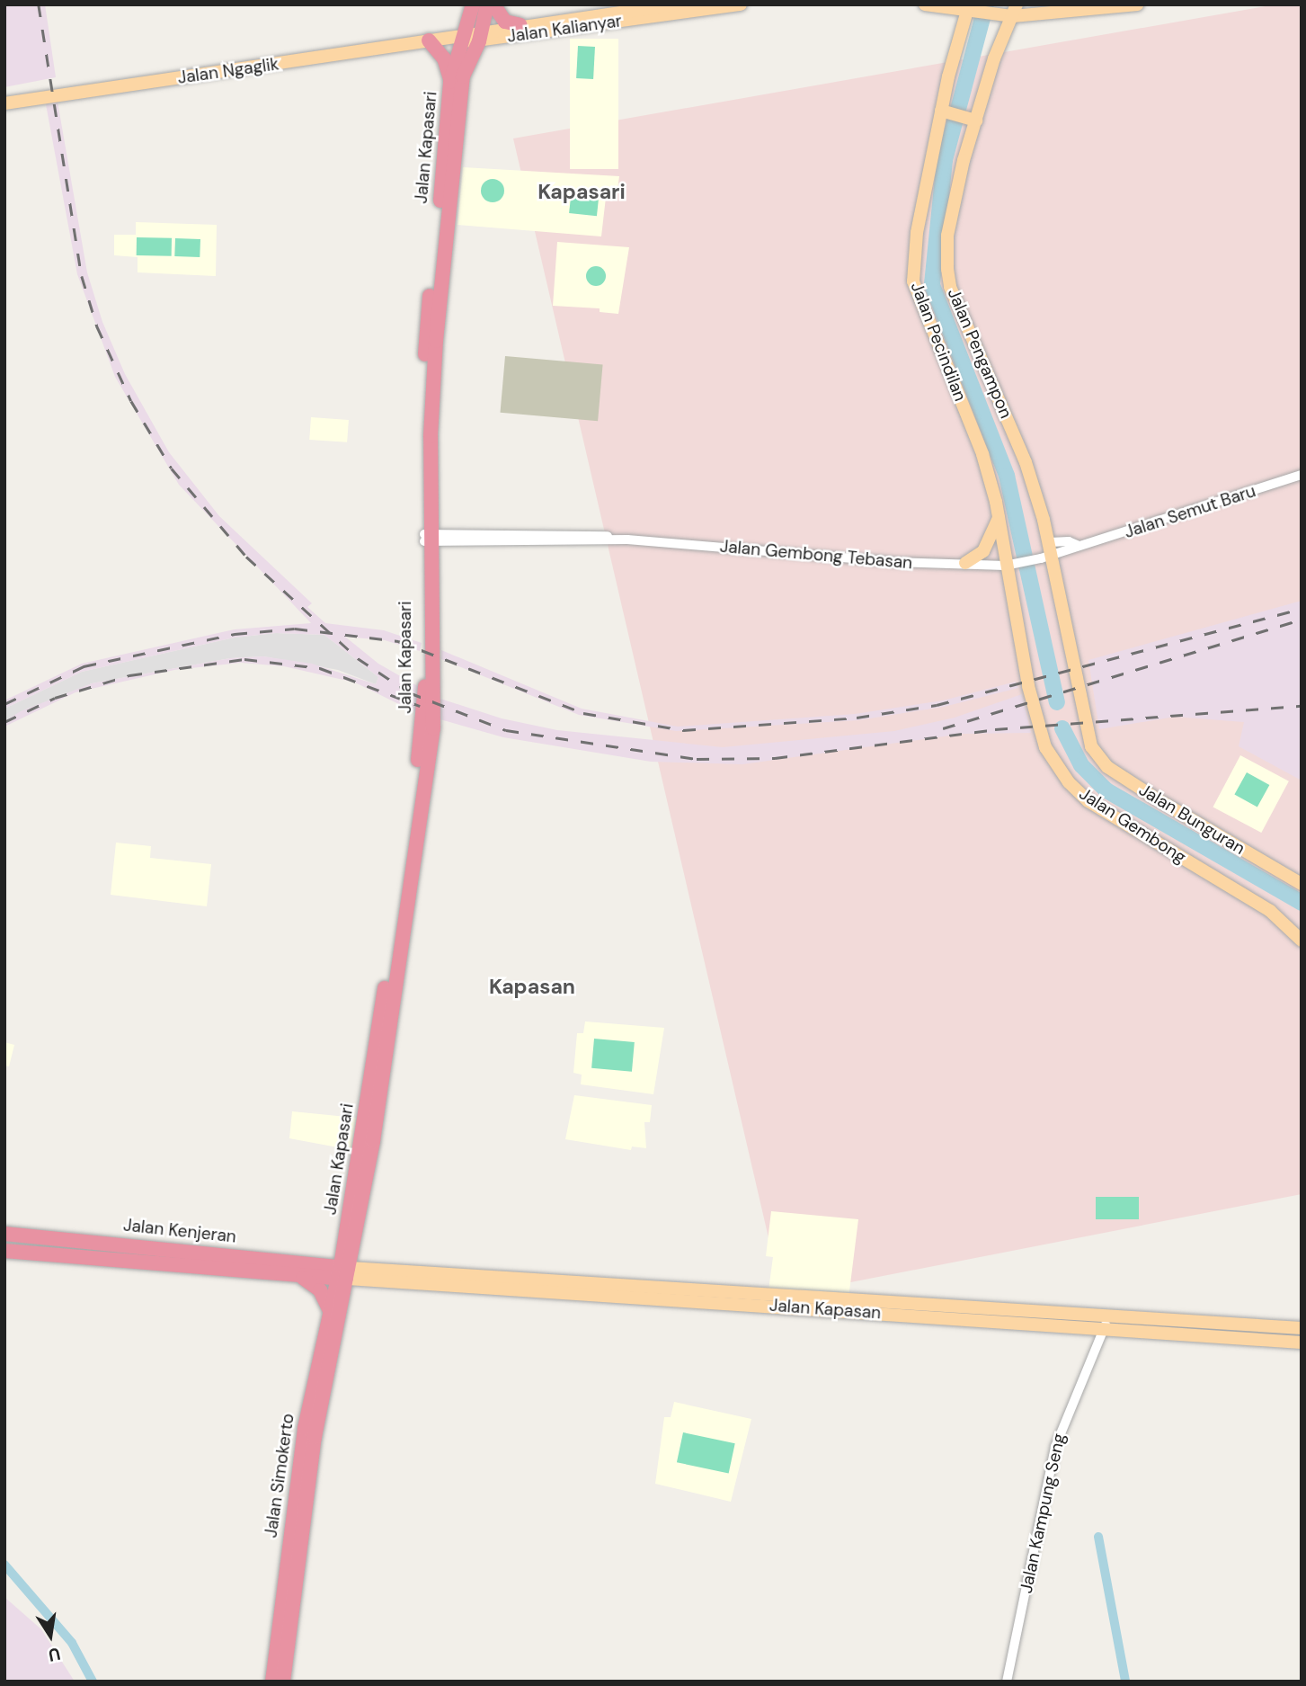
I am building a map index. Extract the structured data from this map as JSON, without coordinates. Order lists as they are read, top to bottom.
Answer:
{
  "streets": {
    "highway": ["Jalan Kapasari", "Jalan Kenjeran", "Jalan Simokerto"],
    "main road": [
      "Jalan Kalianyar",
      "Jalan Ngaglik",
      "Jalan Pecindilan",
      "Jalan Pengampon",
      "Jalan Bunguran",
      "Jalan Gembong",
      "Jalan Kapasan"
    ],
    "street": ["Jalan Semut Baru", "Jalan Gembong Tebasan", "Jalan Kampung Seng"]
  },
  "crossings": [
    ["Jalan Kalianyar", "Jalan Ngaglik"],
    ["Jalan Kalianyar", "Jalan Kapasari"],
    ["Jalan Ngaglik", "Jalan Kapasari"],
    ["Jalan Kapasari", "Jalan Gembong Tebasan"],
    ["Jalan Kapasari", "Jalan Kenjeran"],
    ["Jalan Kapasari", "Jalan Kapasan"],
    ["Jalan Kapasari", "Jalan Simokerto"],
    ["Jalan Pecindilan", "Jalan Semut Baru"],
    ["Jalan Pecindilan", "Jalan Gembong Tebasan"],
    ["Jalan Pecindilan", "Jalan Gembong"],
    ["Jalan Pengampon", "Jalan Semut Baru"],
    ["Jalan Pengampon", "Jalan Bunguran"],
    ["Jalan Semut Baru", "Jalan Gembong Tebasan"],
    ["Jalan Semut Baru", "Jalan Bunguran"],
    ["Jalan Semut Baru", "Jalan Gembong"],
    ["Jalan Gembong Tebasan", "Jalan Gembong"],
    ["Jalan Kenjeran", "Jalan Kapasan"],
    ["Jalan Kenjeran", "Jalan Simokerto"],
    ["Jalan Kapasan", "Jalan Simokerto"],
    ["Jalan Kapasan", "Jalan Kampung Seng"]
  ],
  "districts": ["Kapasari", "Kapasan"],
  "north": "bottom"
}
